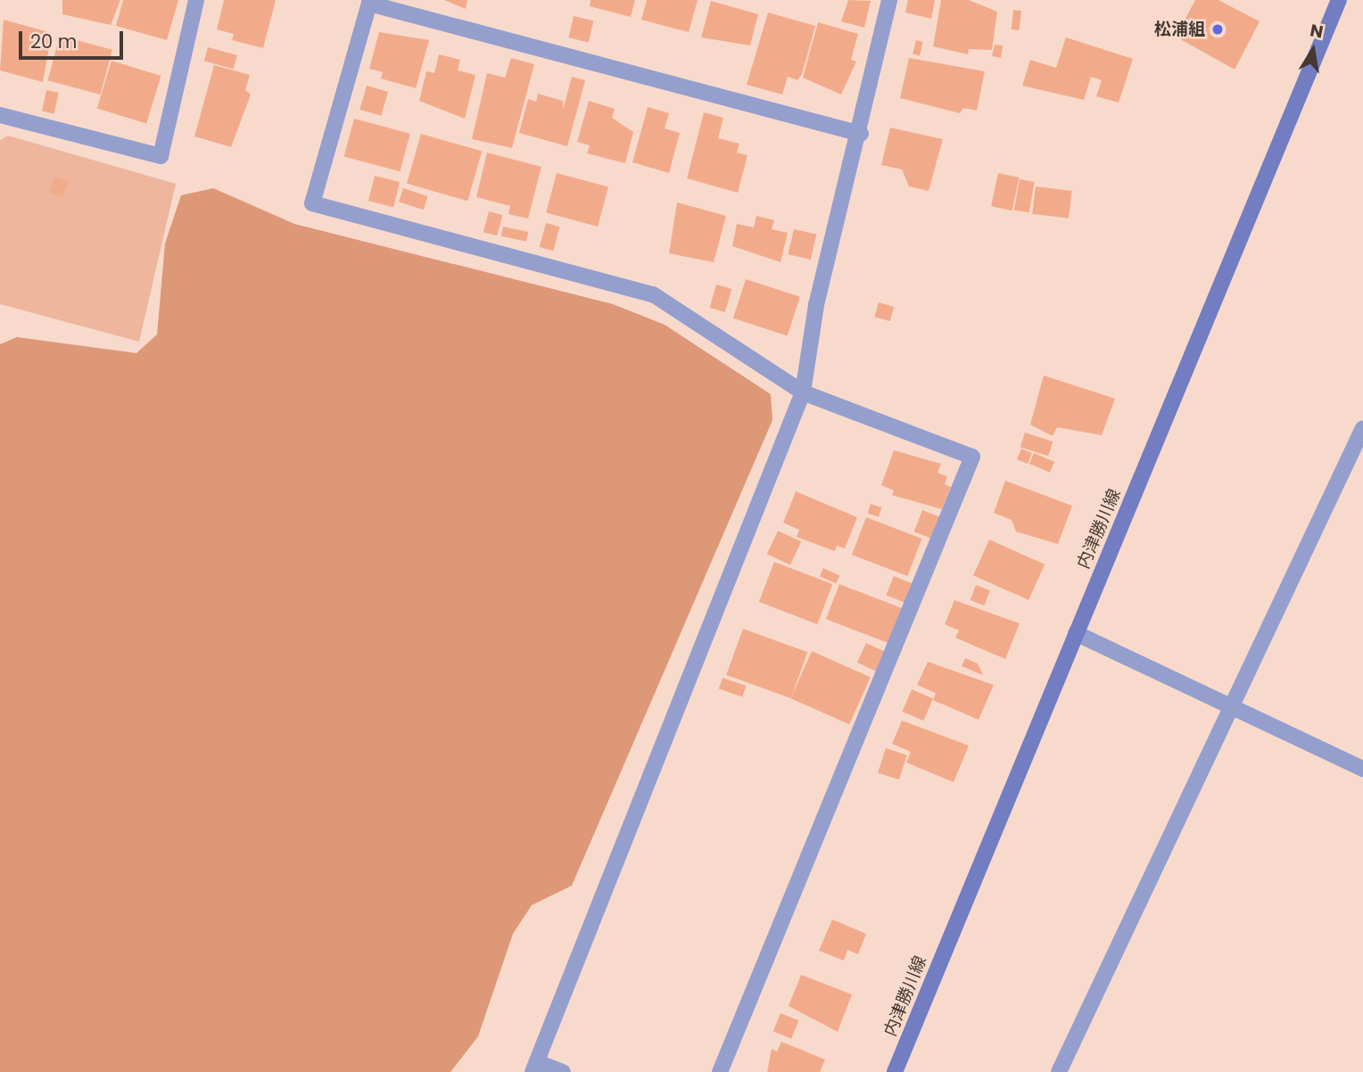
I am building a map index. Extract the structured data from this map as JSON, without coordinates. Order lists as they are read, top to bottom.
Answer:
{
  "streets": {
    "main road": ["内津勝川線"]
  },
  "places": ["松浦組"],
  "scale_bar": "20 m",
  "north": "top"
}
